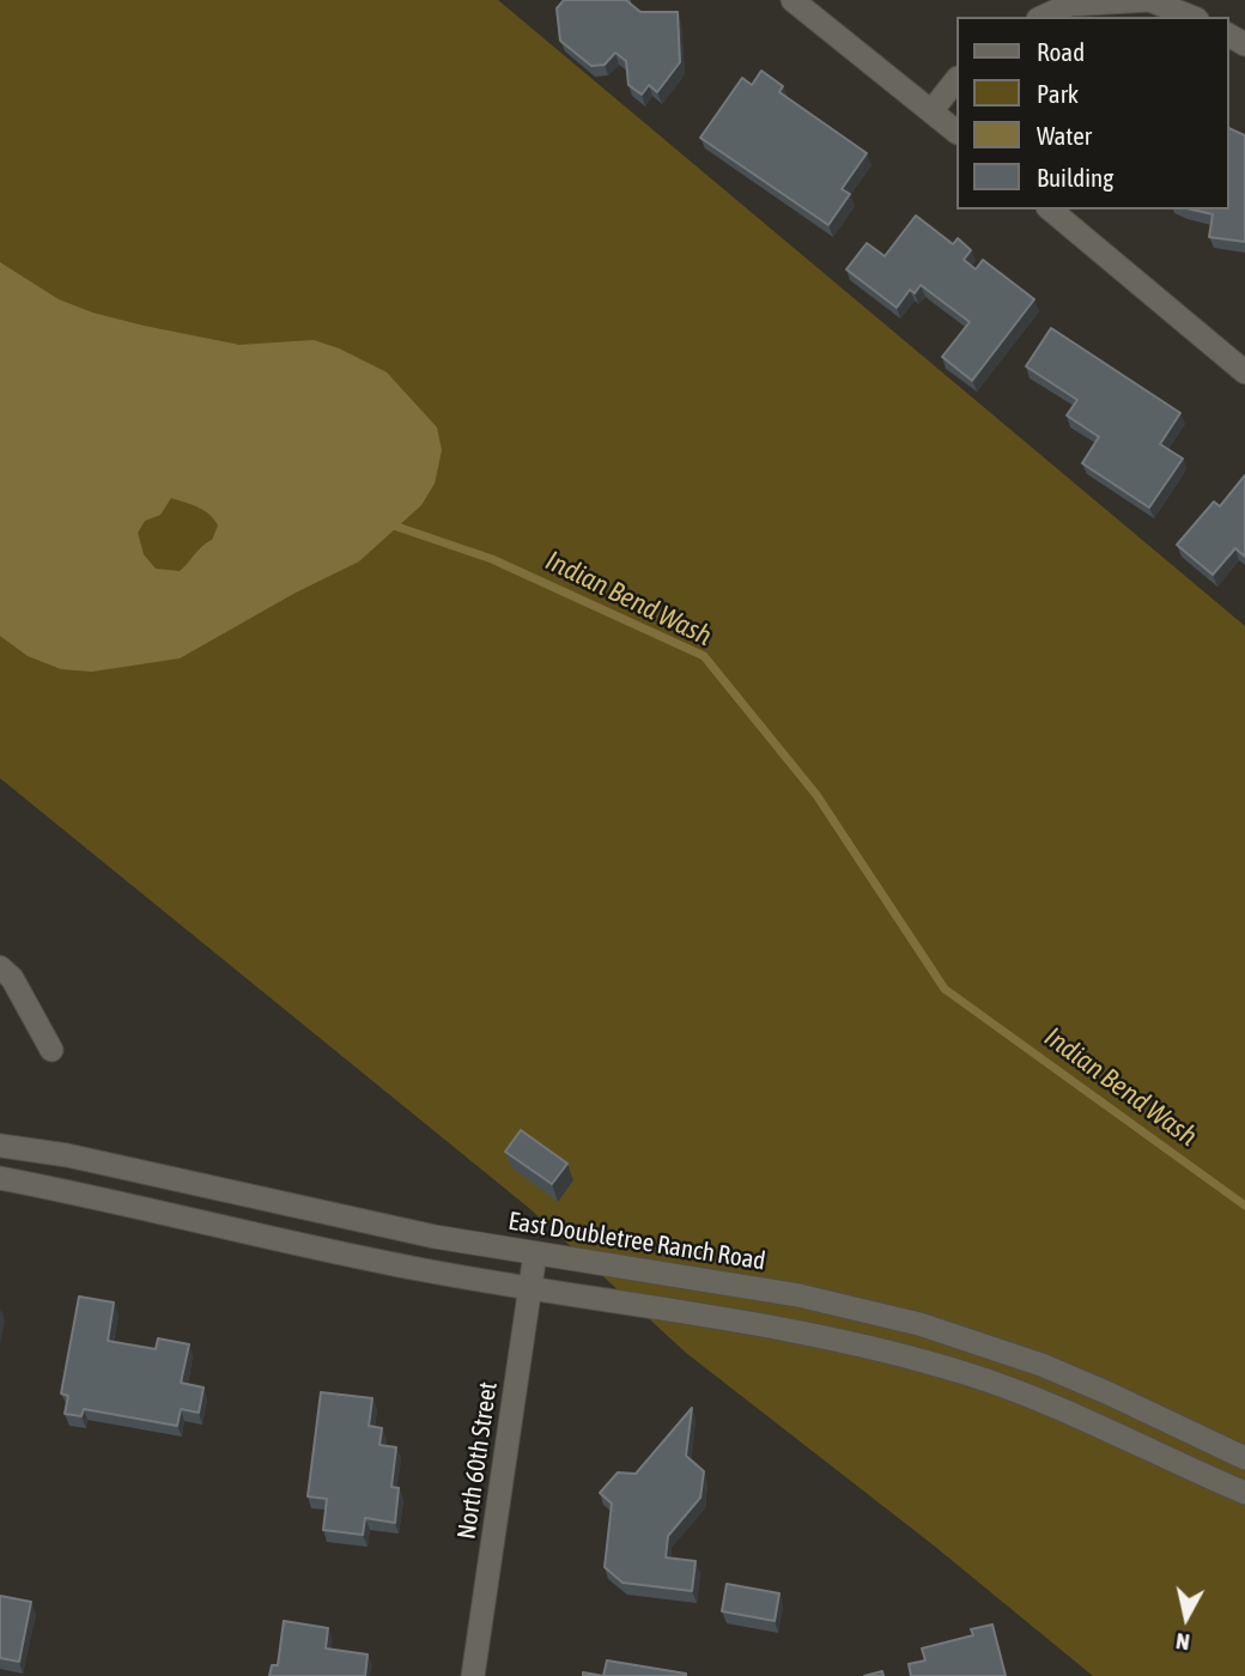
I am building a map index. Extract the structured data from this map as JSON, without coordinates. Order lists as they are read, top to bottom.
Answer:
{
  "streets": {
    "main road": ["East Doubletree Ranch Road", "North 60th Street"]
  },
  "crossings": [
    ["East Doubletree Ranch Road", "North 60th Street"]
  ],
  "water": ["Indian Bend Wash"],
  "legend": [
    "Road",
    "Park",
    "Water",
    "Building"
  ],
  "north": "bottom"
}
